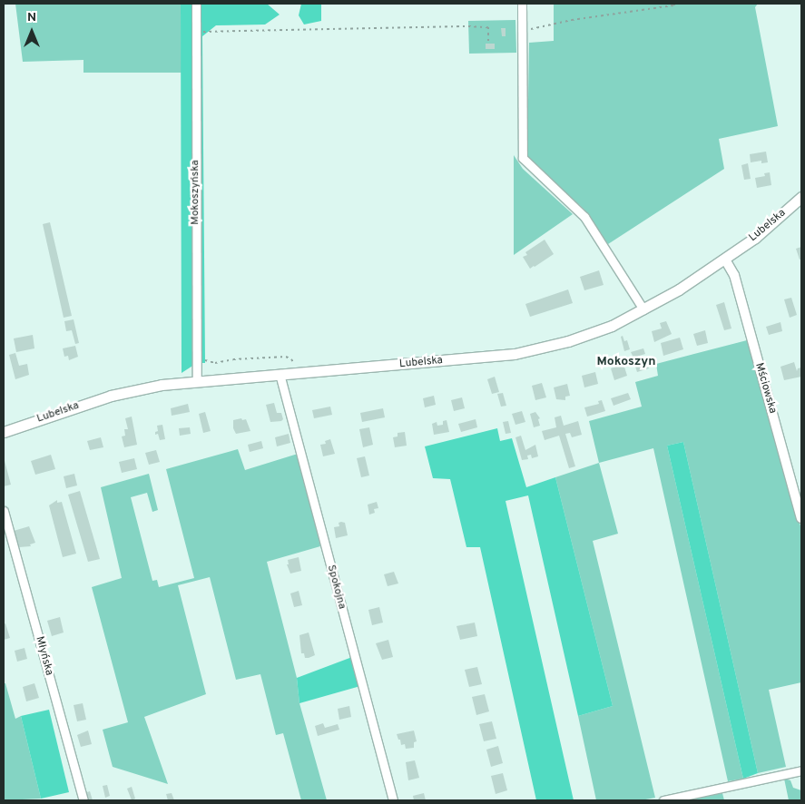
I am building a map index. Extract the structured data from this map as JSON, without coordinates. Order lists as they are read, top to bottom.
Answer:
{
  "streets": {
    "main road": ["Lubelska"],
    "street": [
      "Mokoszyńska",
      "Mściowska",
      "Spokojna",
      "Młyńska"
    ]
  },
  "crossings": [
    ["Mokoszyńska", "Lubelska"],
    ["Lubelska", "Mściowska"],
    ["Lubelska", "Spokojna"]
  ],
  "districts": ["Mokoszyn"],
  "north": "top"
}
